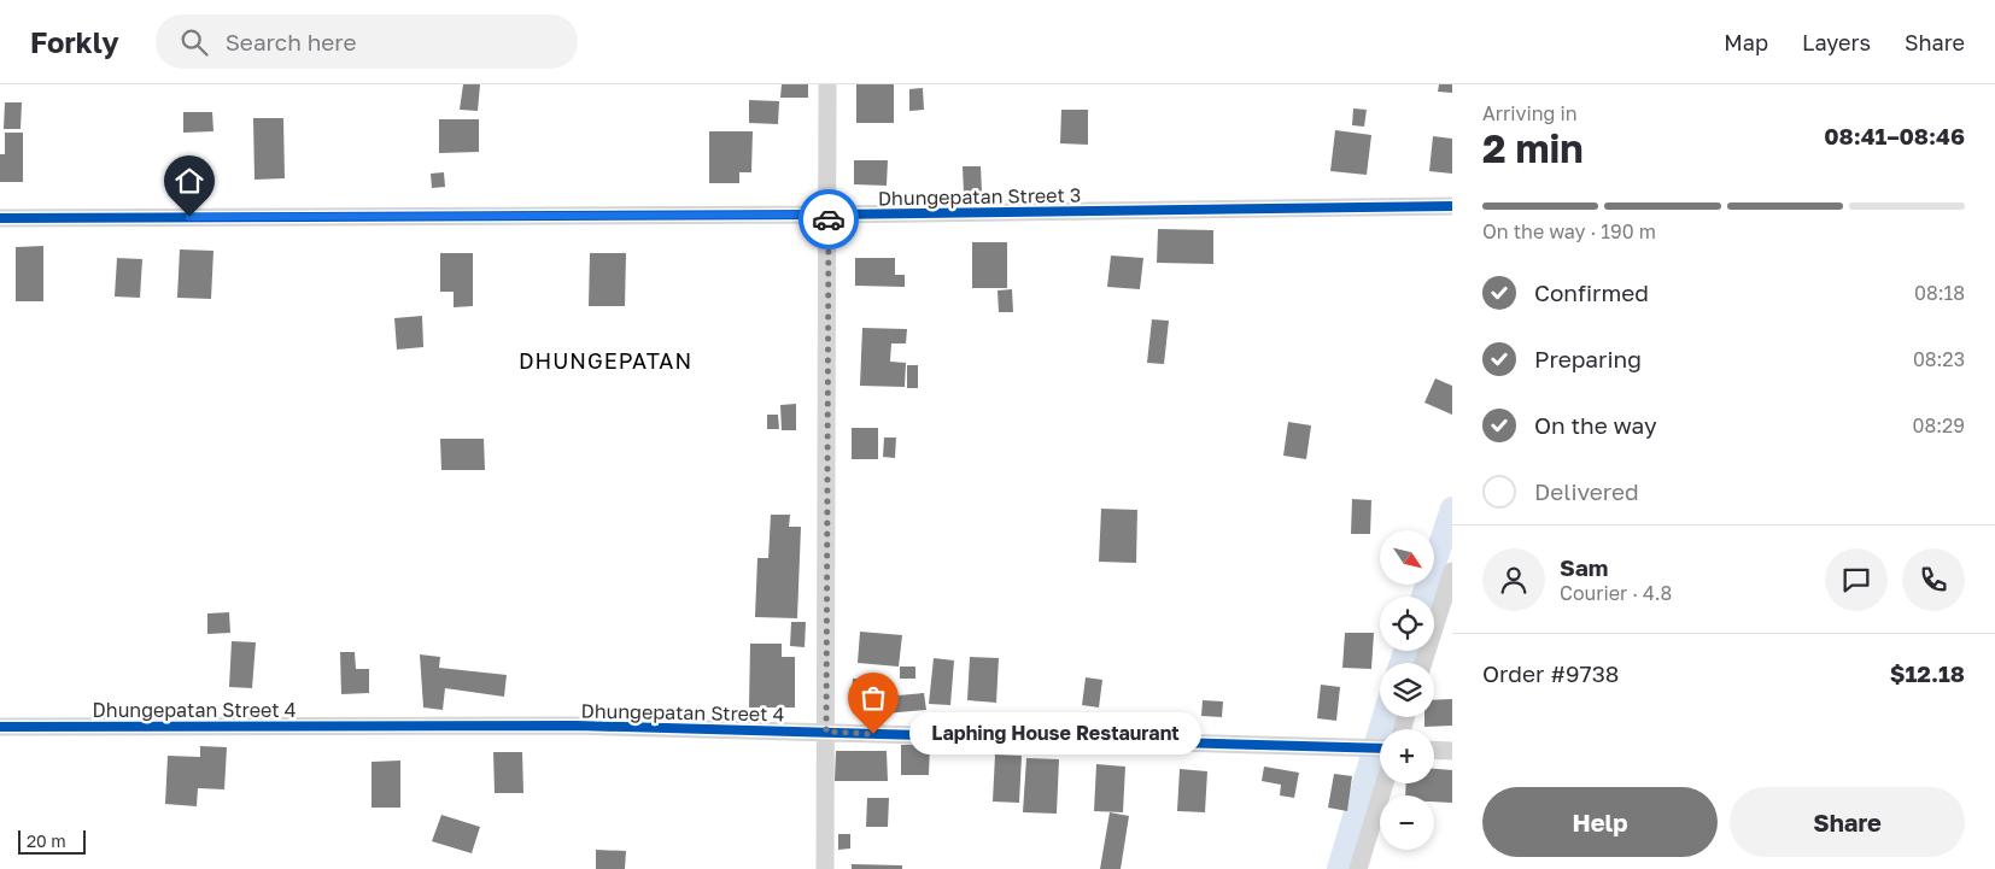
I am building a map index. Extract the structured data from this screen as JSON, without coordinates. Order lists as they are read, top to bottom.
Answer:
{
  "streets": {
    "street": ["Dhungepatan Street 3", "Dhungepatan Street 4"]
  },
  "districts": ["DHUNGEPATAN"],
  "places": ["Laphing House Restaurant"],
  "scale_bar": "20 m",
  "north": "bottom right",
  "page": {
    "header": "Forkly",
    "search": "Search here",
    "nav": ["Map", "Layers", "Share"],
    "heading": ["2 min", "Arriving in", "08:41–08:46"],
    "panel": [
      "Sam",
      "Courier · 4.8",
      "Order #9738",
      "$12.18"
    ],
    "bar": "On the way · 190 m",
    "list": [
      ["Confirmed", "08:18"],
      ["Preparing", "08:23"],
      ["On the way", "08:29"],
      "Delivered"
    ],
    "map_buttons": ["+", "−"],
    "bubble": "Laphing House Restaurant",
    "buttons": ["Help", "Share"],
    "scale": "20 m"
  }
}
